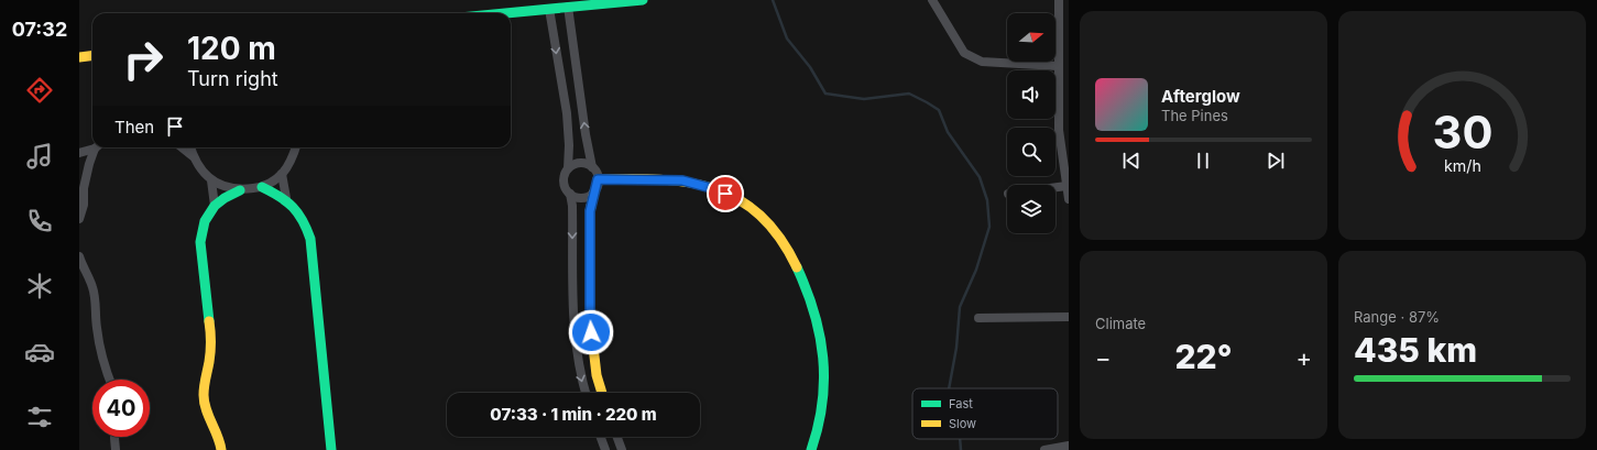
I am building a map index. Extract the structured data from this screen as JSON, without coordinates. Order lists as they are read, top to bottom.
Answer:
{
  "legend": ["Fast", "Slow"],
  "north": "right",
  "page": {
    "tabs": "07:32",
    "turn": ["120 m", "Turn right"],
    "song": ["Afterglow", "The Pines"],
    "then": "Then",
    "tile": [
      "Climate",
      ["Range · 87%", "435 km"]
    ],
    "heat": ["−", "22°", "+"],
    "limit": "40",
    "trip": "07:33 · 1 min · 220 m",
    "gauge": ["30", "km/h"]
  }
}
